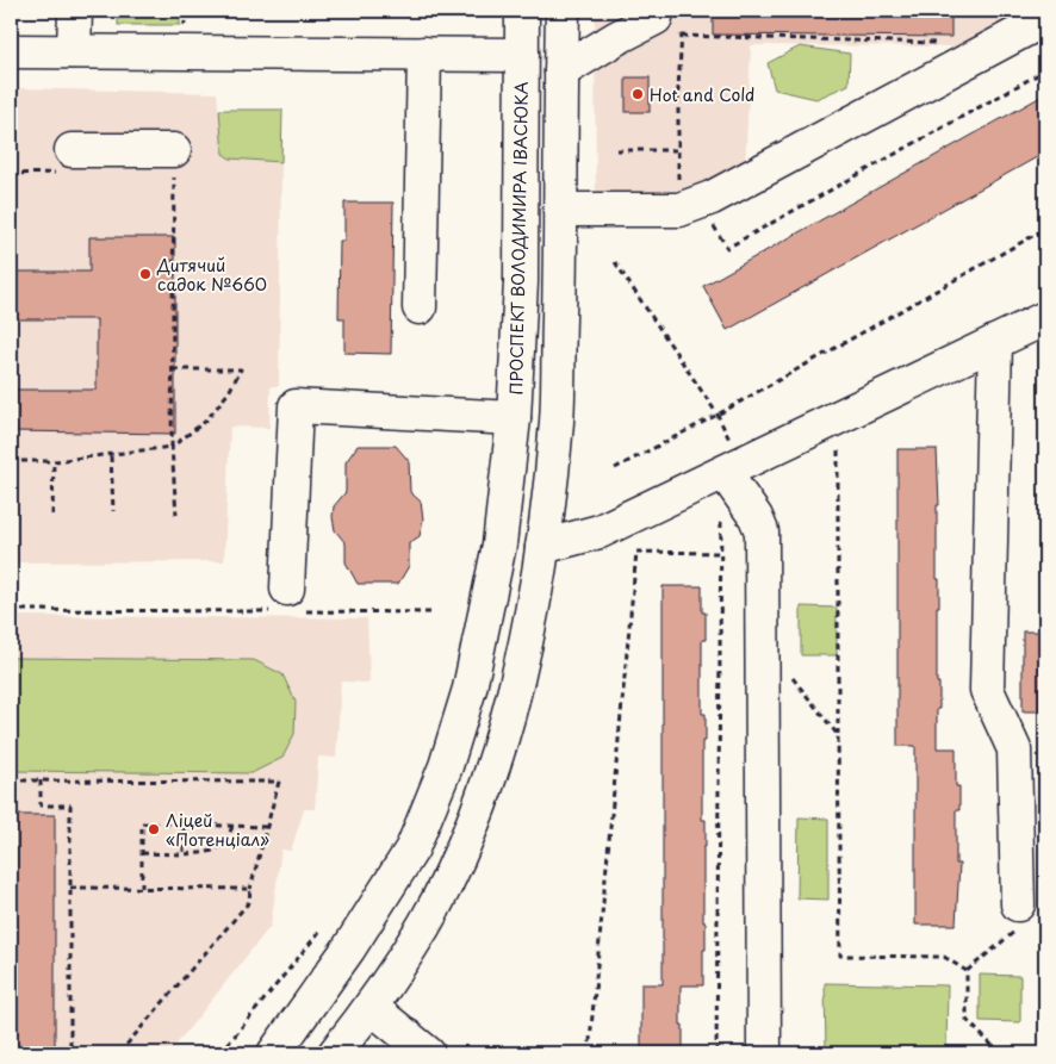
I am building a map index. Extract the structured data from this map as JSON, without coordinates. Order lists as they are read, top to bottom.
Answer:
{
  "streets": {
    "main road": ["ПРОСПЕКТ ВОЛОДИМИРА ІВАСЮКА"]
  },
  "places": ["Hot and Cold", "Дитячий садок №660", "Ліцей «Потенціал»"]
}
